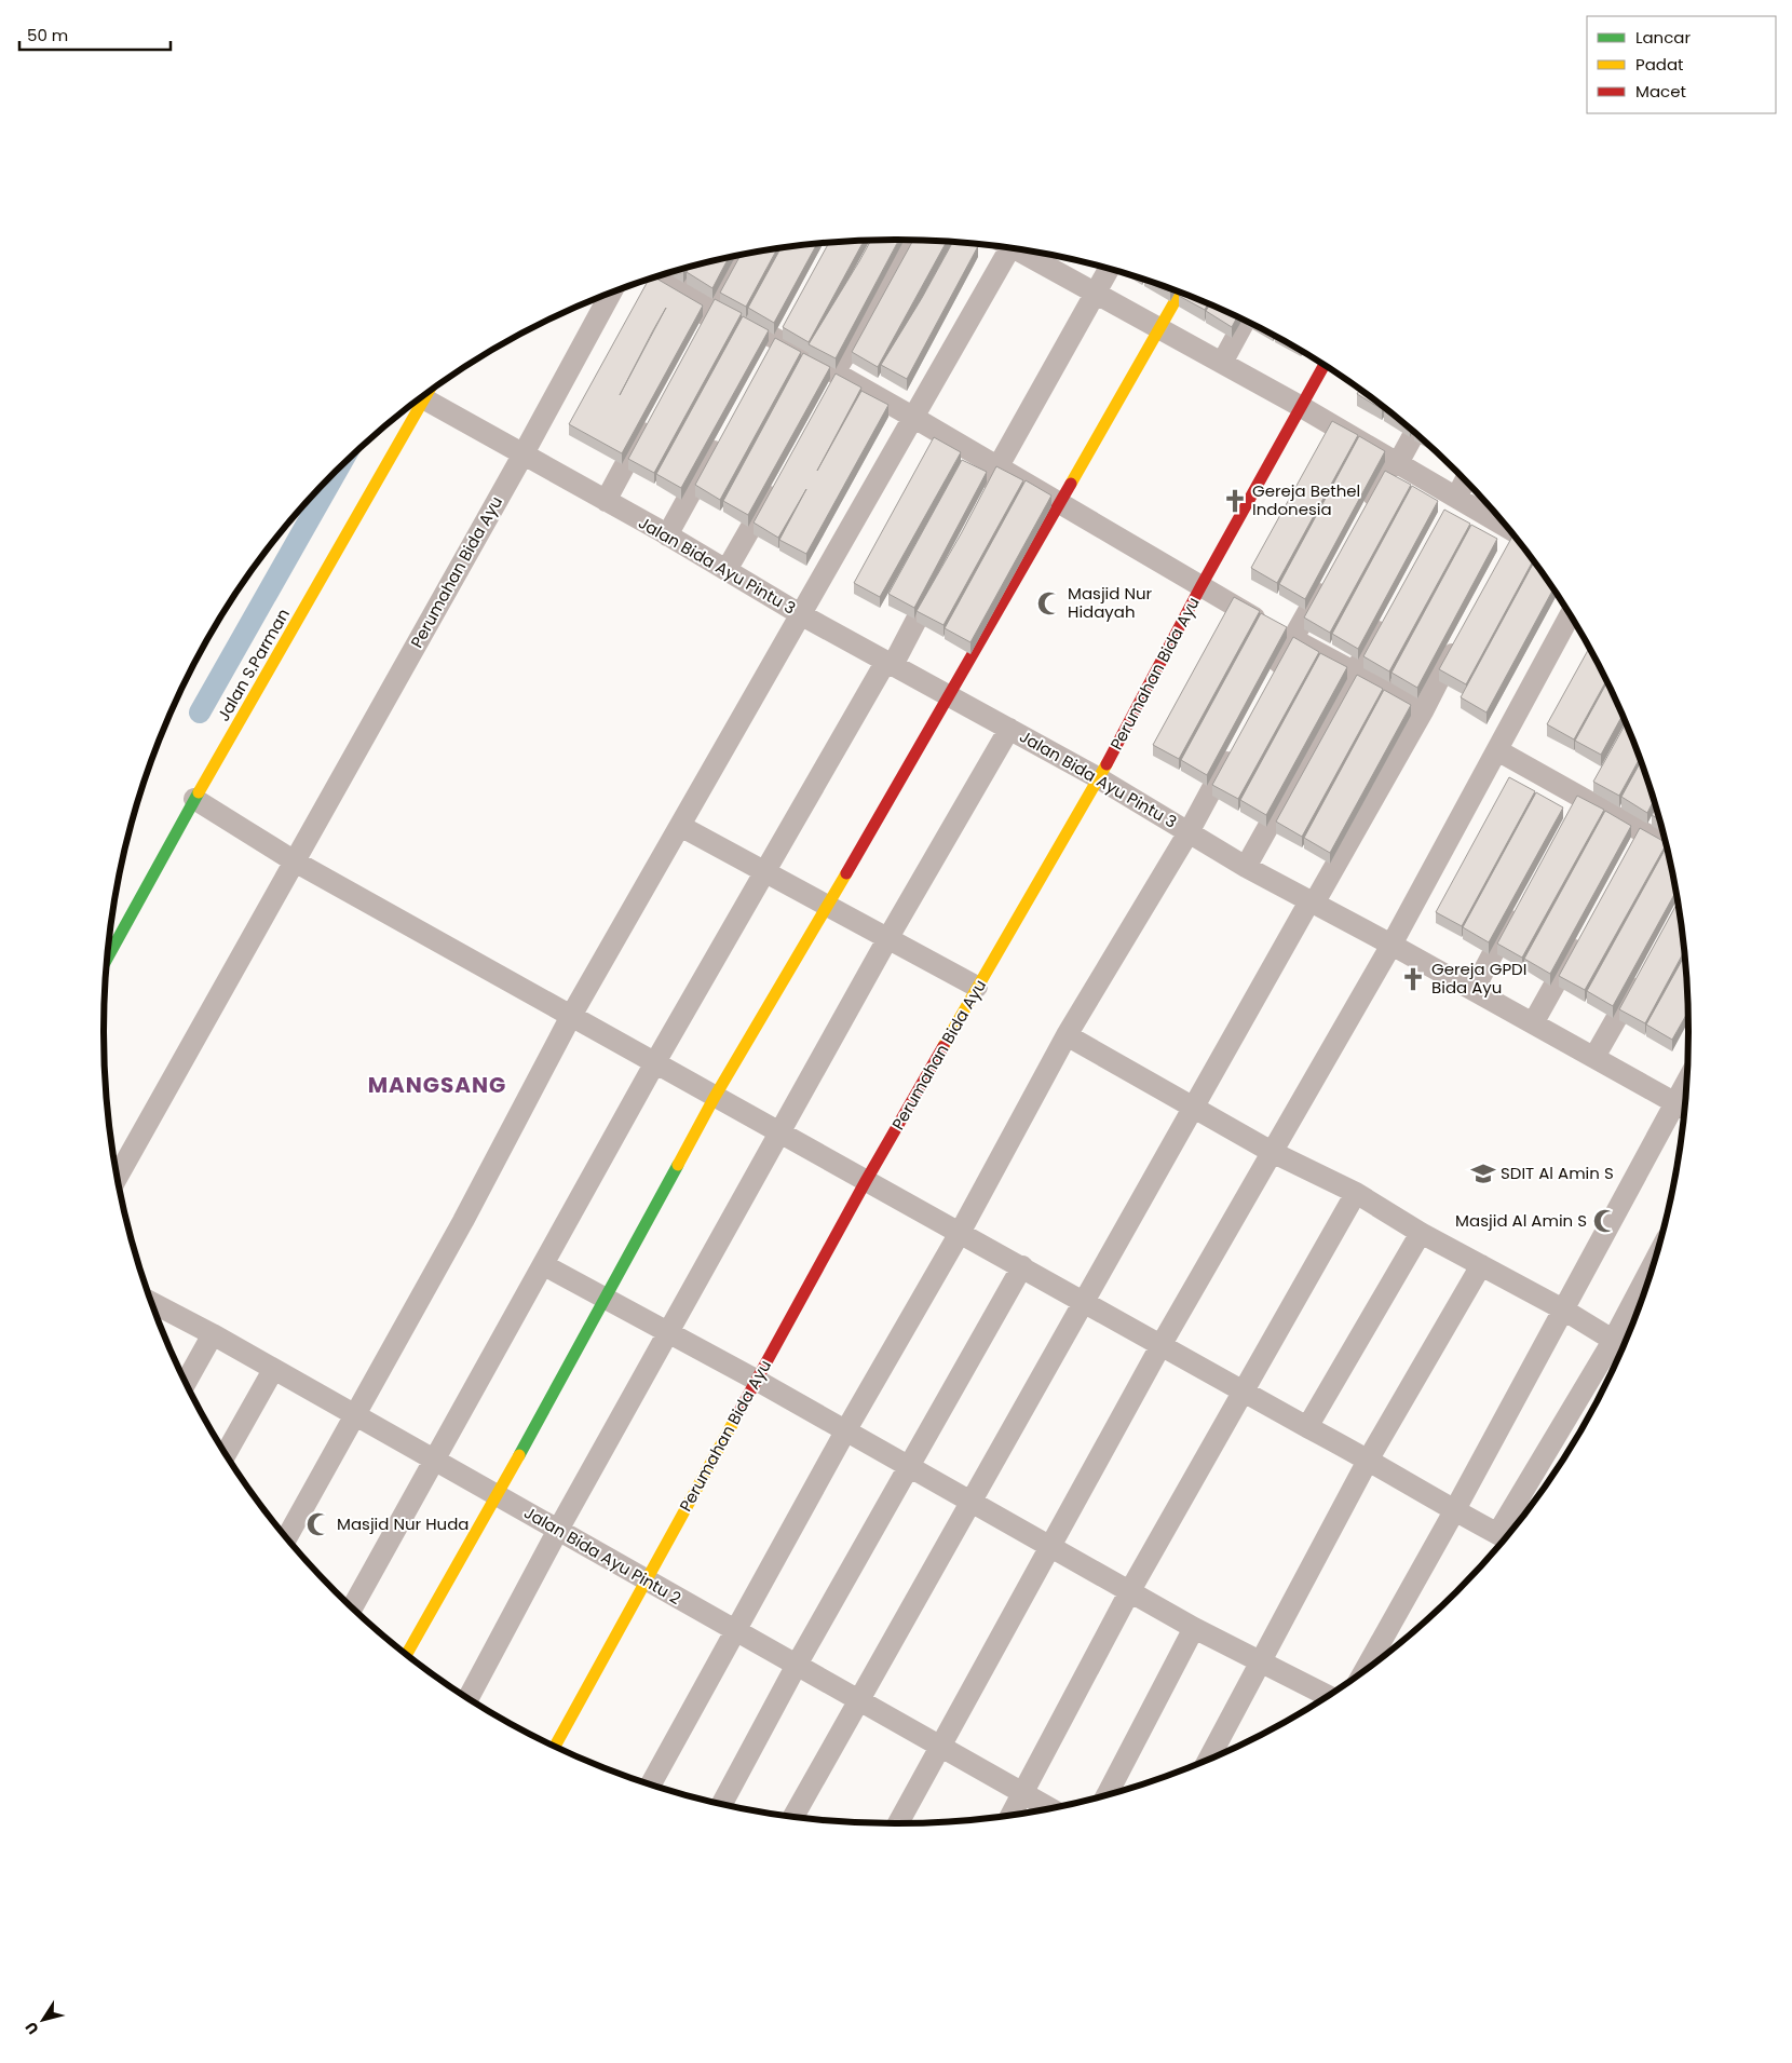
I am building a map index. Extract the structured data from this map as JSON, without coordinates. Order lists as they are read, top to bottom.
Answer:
{
  "streets": {
    "street": [
      "Jalan Bida Ayu Pintu 3",
      "Perumahan Bida Ayu",
      "Jalan S.Parman",
      "Jalan Bida Ayu Pintu 2"
    ]
  },
  "crossings": [
    ["Jalan Bida Ayu Pintu 3", "Perumahan Bida Ayu"],
    ["Jalan Bida Ayu Pintu 3", "Jalan S.Parman"],
    ["Perumahan Bida Ayu", "Jalan Bida Ayu Pintu 2"]
  ],
  "districts": ["MANGSANG"],
  "places": {
    "church": ["Gereja Bethel Indonesia", "Gereja GPDI Bida Ayu"],
    "mosque": ["Masjid Nur Hidayah", "Masjid Al Amin S", "Masjid Nur Huda"],
    "school or university": ["SDIT Al Amin S"]
  },
  "legend": ["Lancar", "Padat", "Macet"],
  "scale_bar": "50 m",
  "north": "bottom left"
}
